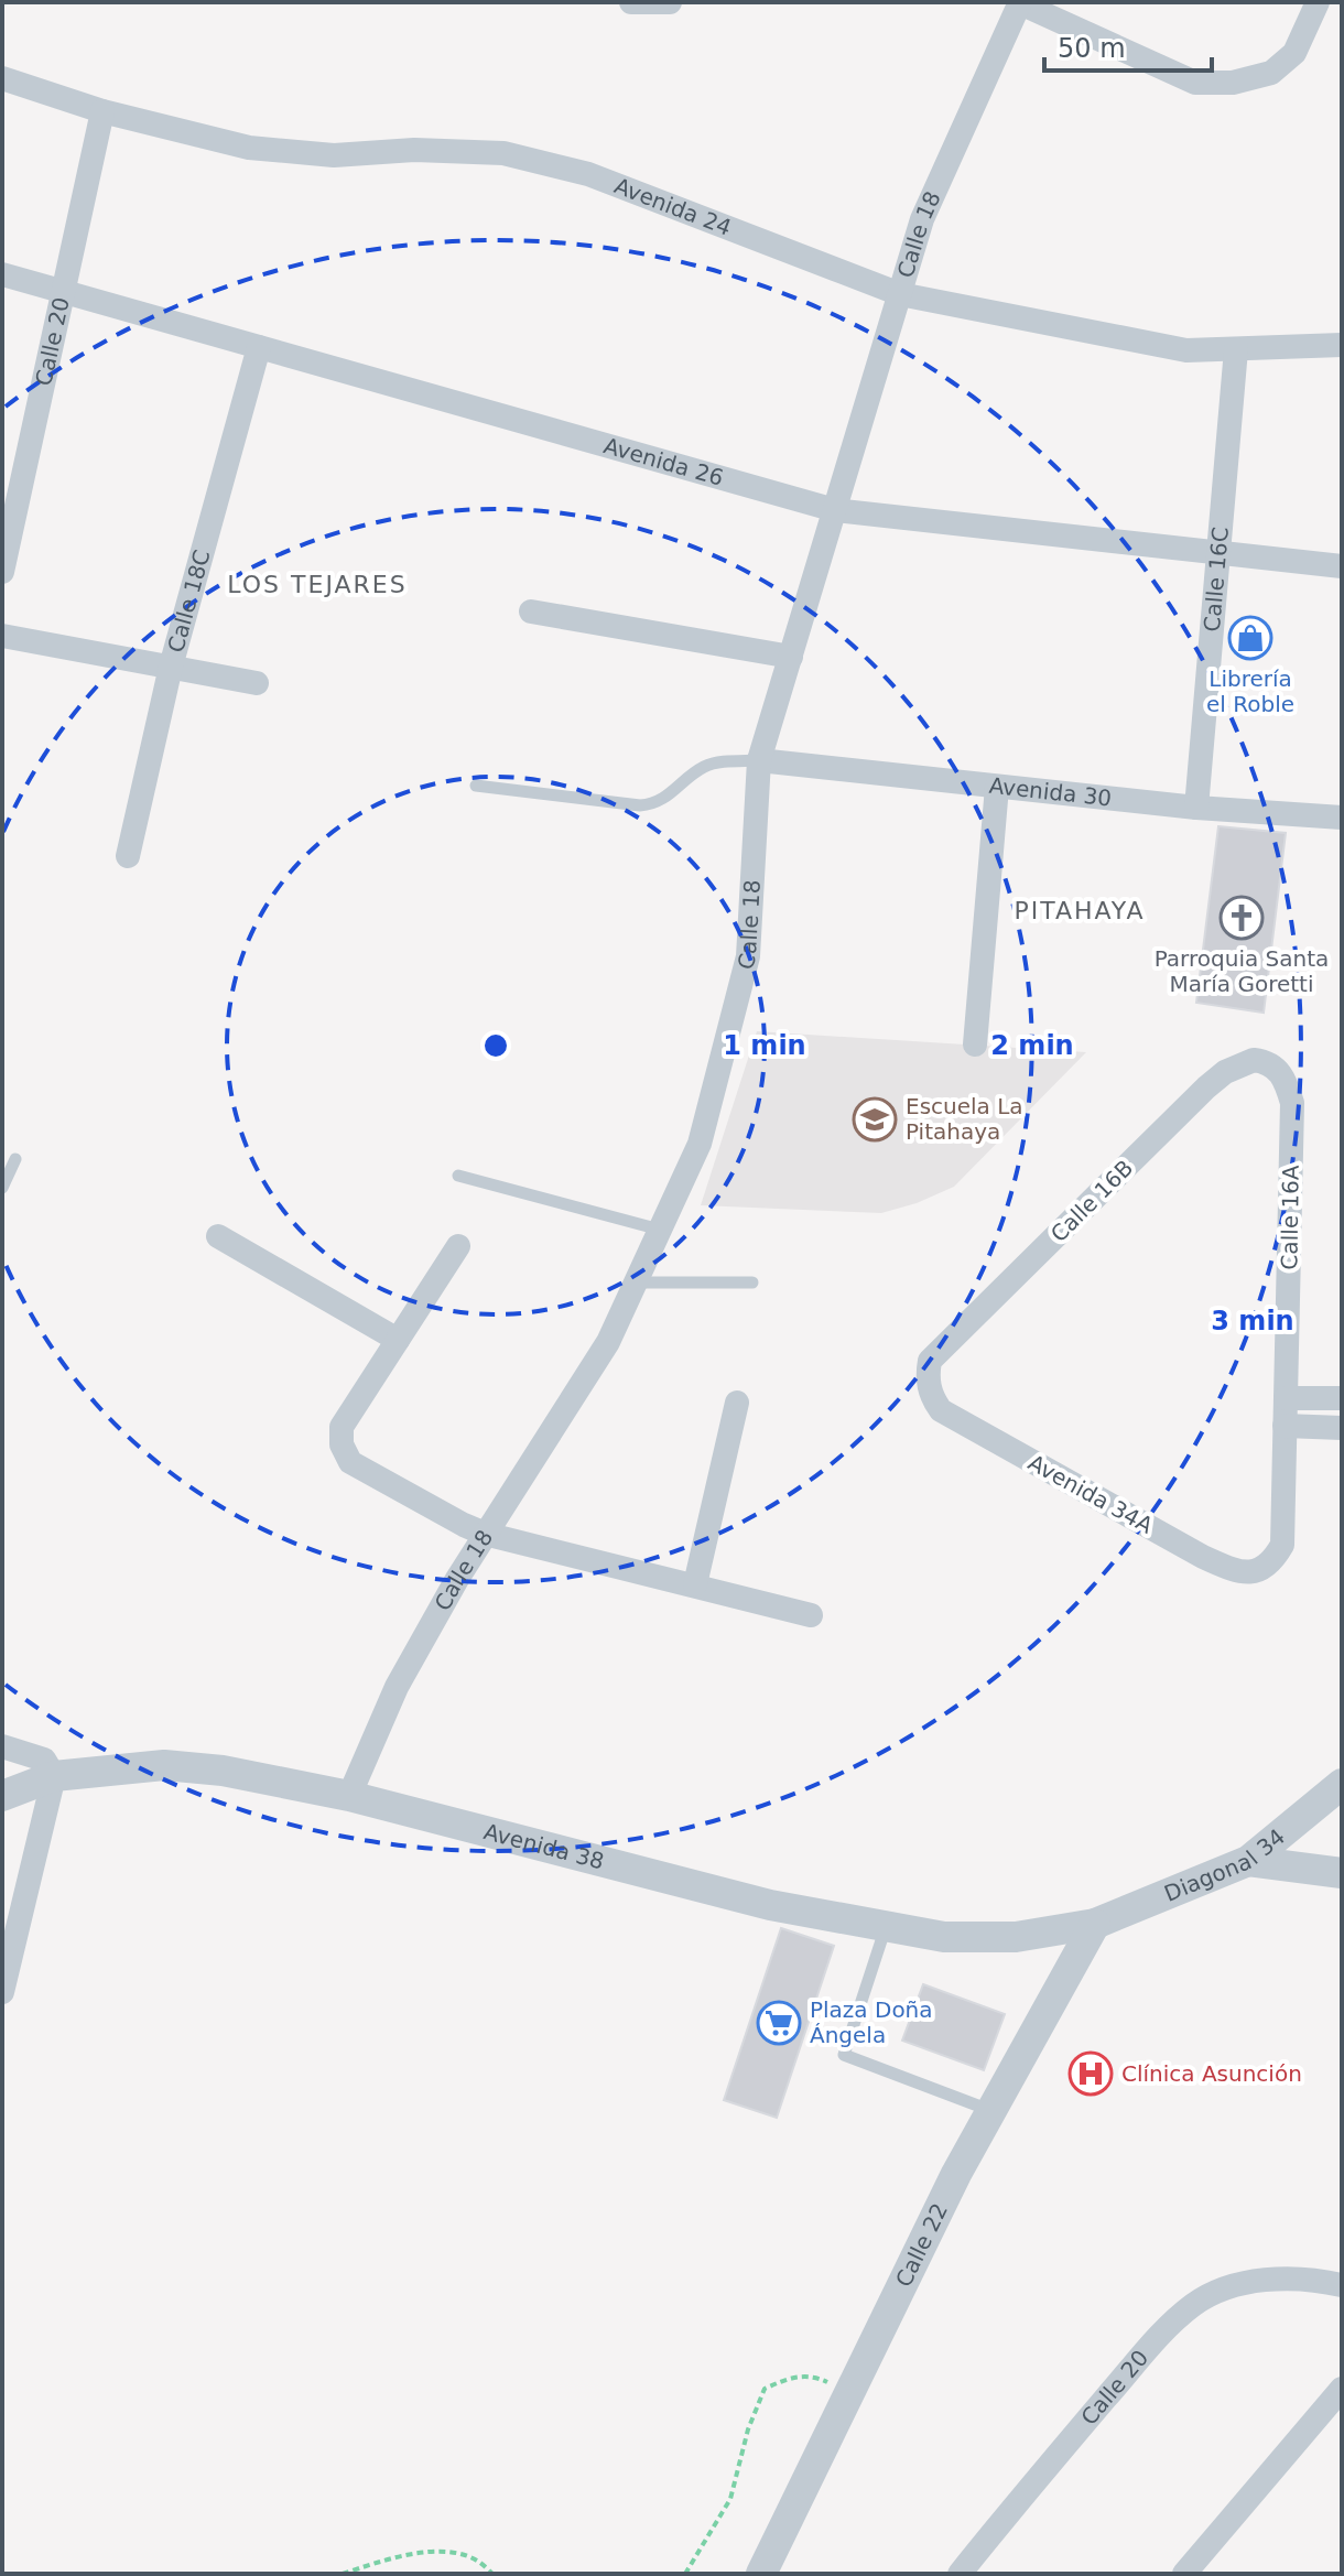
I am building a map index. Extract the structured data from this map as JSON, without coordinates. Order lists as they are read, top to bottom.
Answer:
{
  "streets": {
    "street": [
      "Avenida 24",
      "Calle 18",
      "Calle 20",
      "Avenida 26",
      "Calle 16C",
      "Calle 18C",
      "Avenida 30",
      "Calle 16B",
      "Calle 16A",
      "Avenida 34A",
      "Avenida 38",
      "Diagonal 34",
      "Calle 22"
    ]
  },
  "crossings": [
    ["Avenida 24", "Calle 18"],
    ["Avenida 24", "Calle 20"],
    ["Avenida 24", "Calle 16C"],
    ["Calle 18", "Avenida 26"],
    ["Calle 18", "Avenida 30"],
    ["Calle 18", "Avenida 38"],
    ["Calle 20", "Avenida 26"],
    ["Avenida 26", "Calle 16C"],
    ["Avenida 26", "Calle 18C"],
    ["Calle 16C", "Avenida 30"],
    ["Calle 16B", "Calle 16A"],
    ["Calle 16B", "Avenida 34A"],
    ["Calle 16A", "Avenida 34A"],
    ["Avenida 38", "Diagonal 34"],
    ["Avenida 38", "Calle 22"],
    ["Diagonal 34", "Calle 22"]
  ],
  "districts": ["LOS TEJARES", "PITAHAYA"],
  "places": {
    "shop": ["Librería el Roble"],
    "church": ["Parroquia Santa María Goretti"],
    "school or university": ["Escuela La Pitahaya"],
    "supermarket": ["Plaza Doña Ángela"],
    "hospital": ["Clínica Asunción"]
  },
  "scale_bar": "50 m",
  "rings": ["1 min", "2 min", "3 min"]
}
